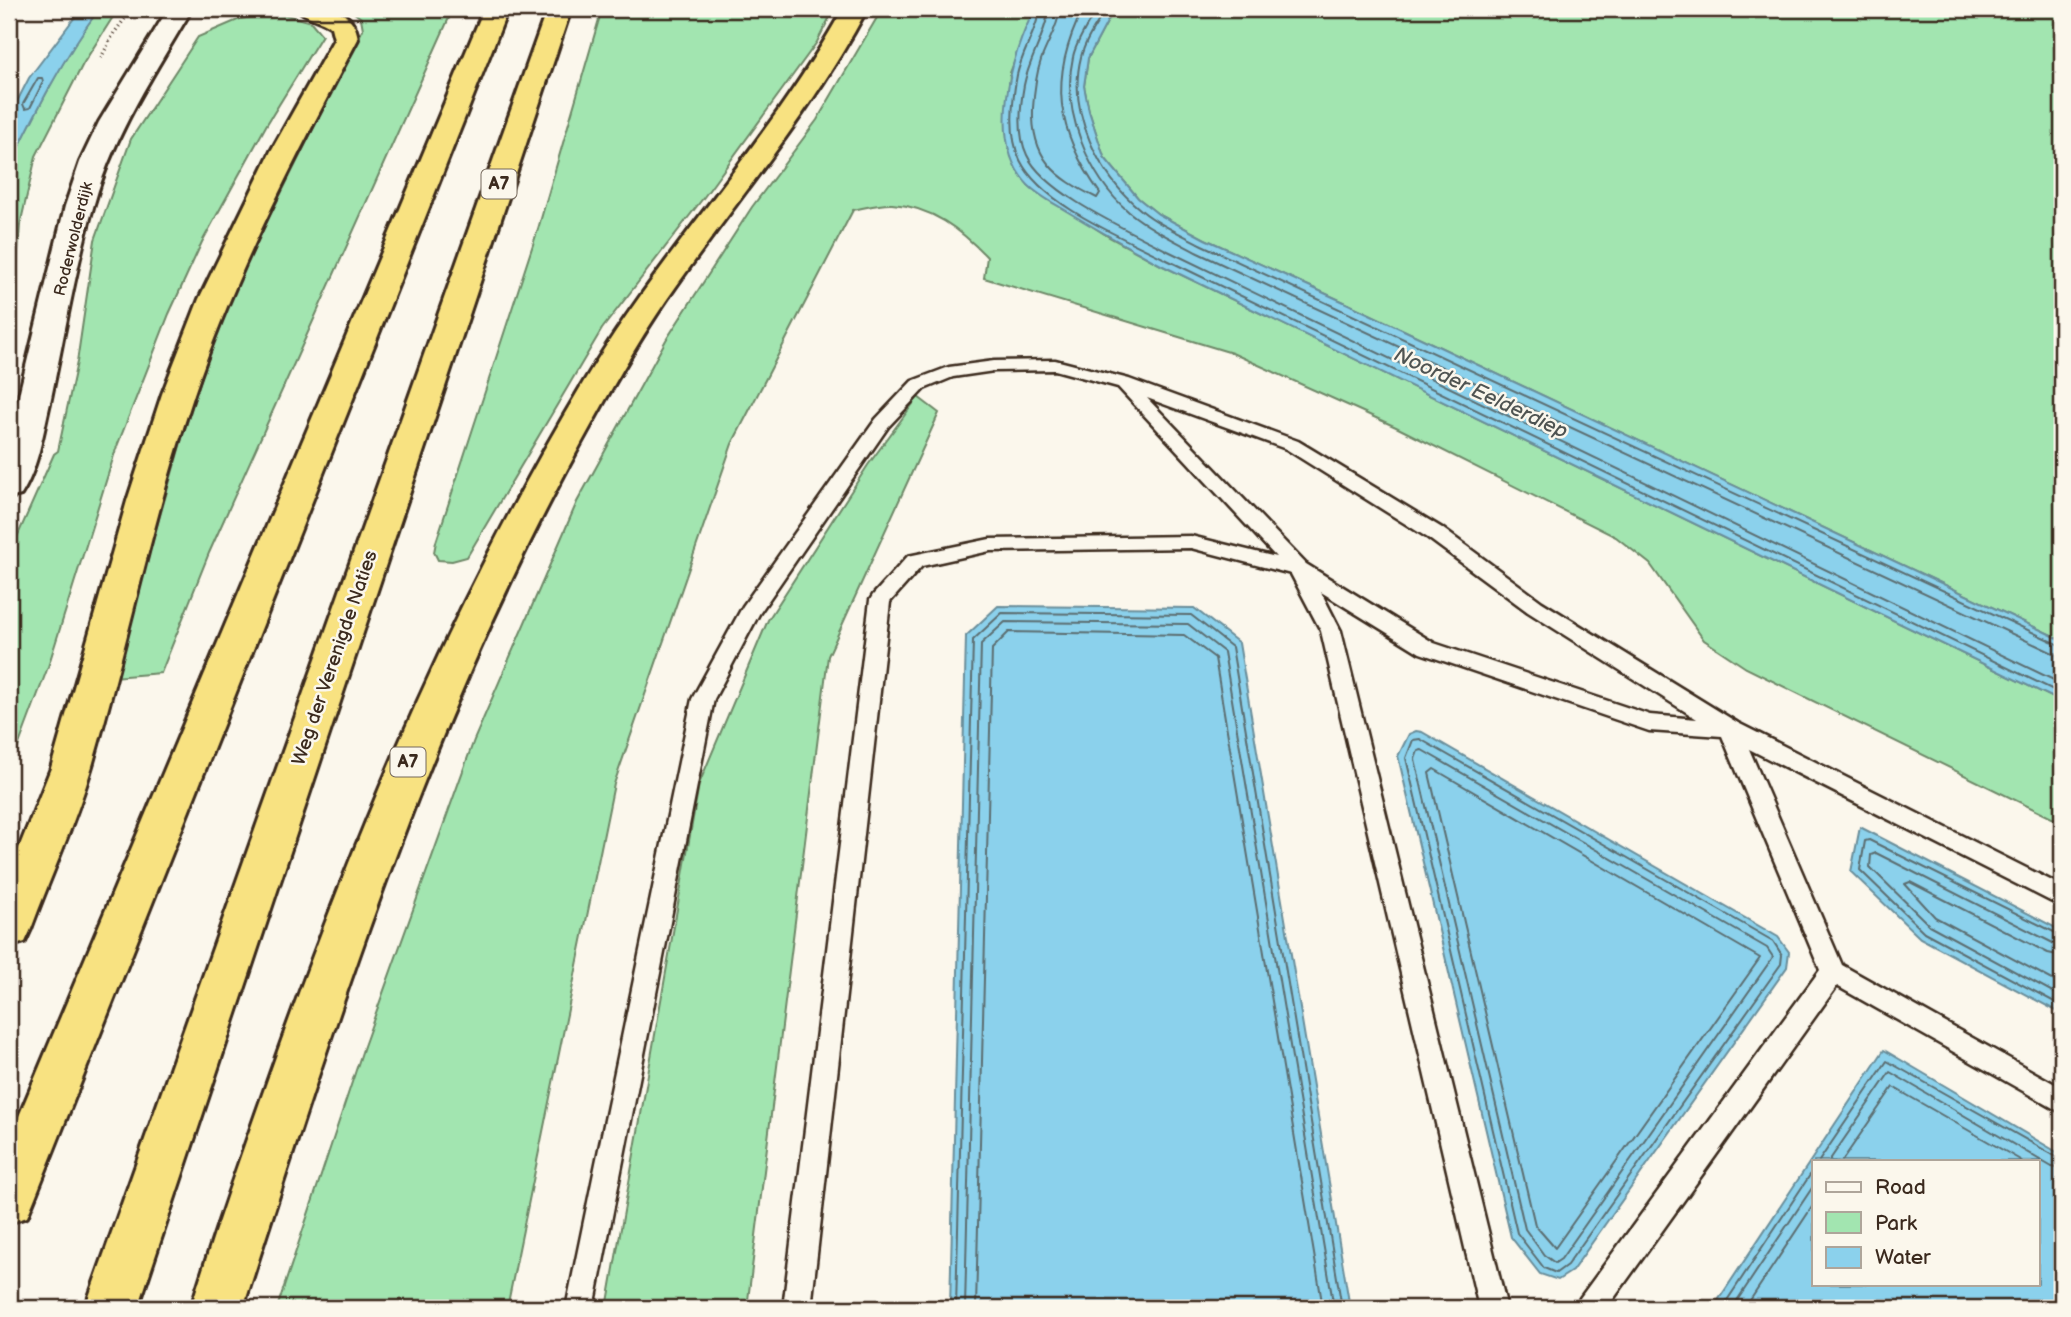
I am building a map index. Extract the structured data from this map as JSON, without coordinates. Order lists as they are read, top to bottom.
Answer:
{
  "streets": {
    "highway": ["A7", "Weg der Verenigde Naties"],
    "street": ["Roderwolderdijk"]
  },
  "water": ["Noorder Eelderdiep"],
  "legend": ["Road", "Park", "Water"]
}
